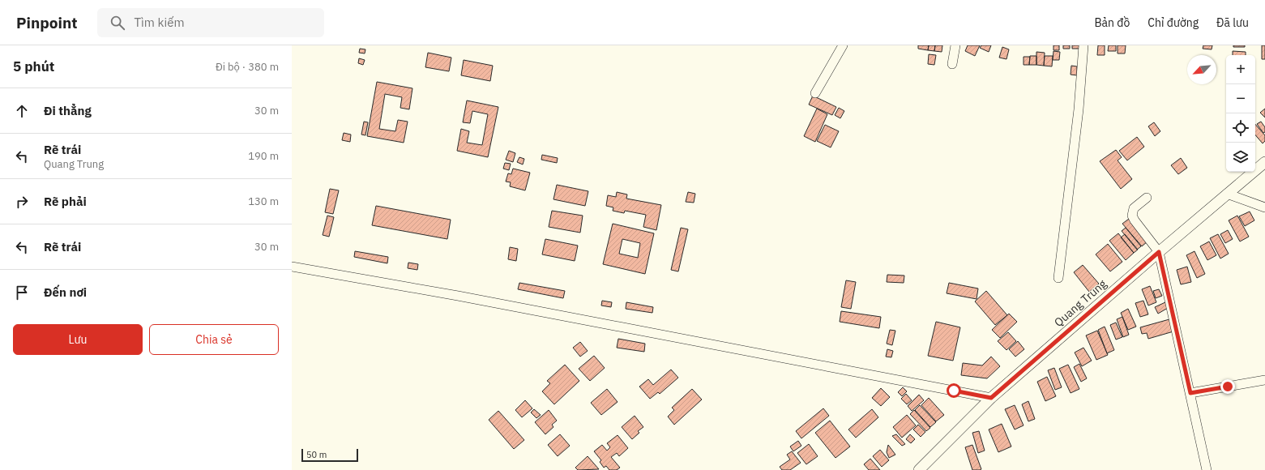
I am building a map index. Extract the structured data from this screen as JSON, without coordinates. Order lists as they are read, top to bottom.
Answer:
{
  "streets": {
    "main road": ["Quang Trung"]
  },
  "scale_bar": "50 m",
  "north": "bottom left",
  "page": {
    "header": "Pinpoint",
    "search": "Tìm kiếm",
    "nav": ["Bản đồ", "Chỉ đường", "Đã lưu"],
    "heading": ["5 phút", "Đi bộ · 380 m"],
    "map_buttons": ["+", "−"],
    "list": [
      ["Đi thẳng", "30 m"],
      ["Rẽ trái", "Quang Trung", "190 m"],
      ["Rẽ phải", "130 m"],
      ["Rẽ trái", "30 m"],
      "Đến nơi"
    ],
    "buttons": ["Lưu", "Chia sẻ"],
    "scale": "50 m"
  }
}
